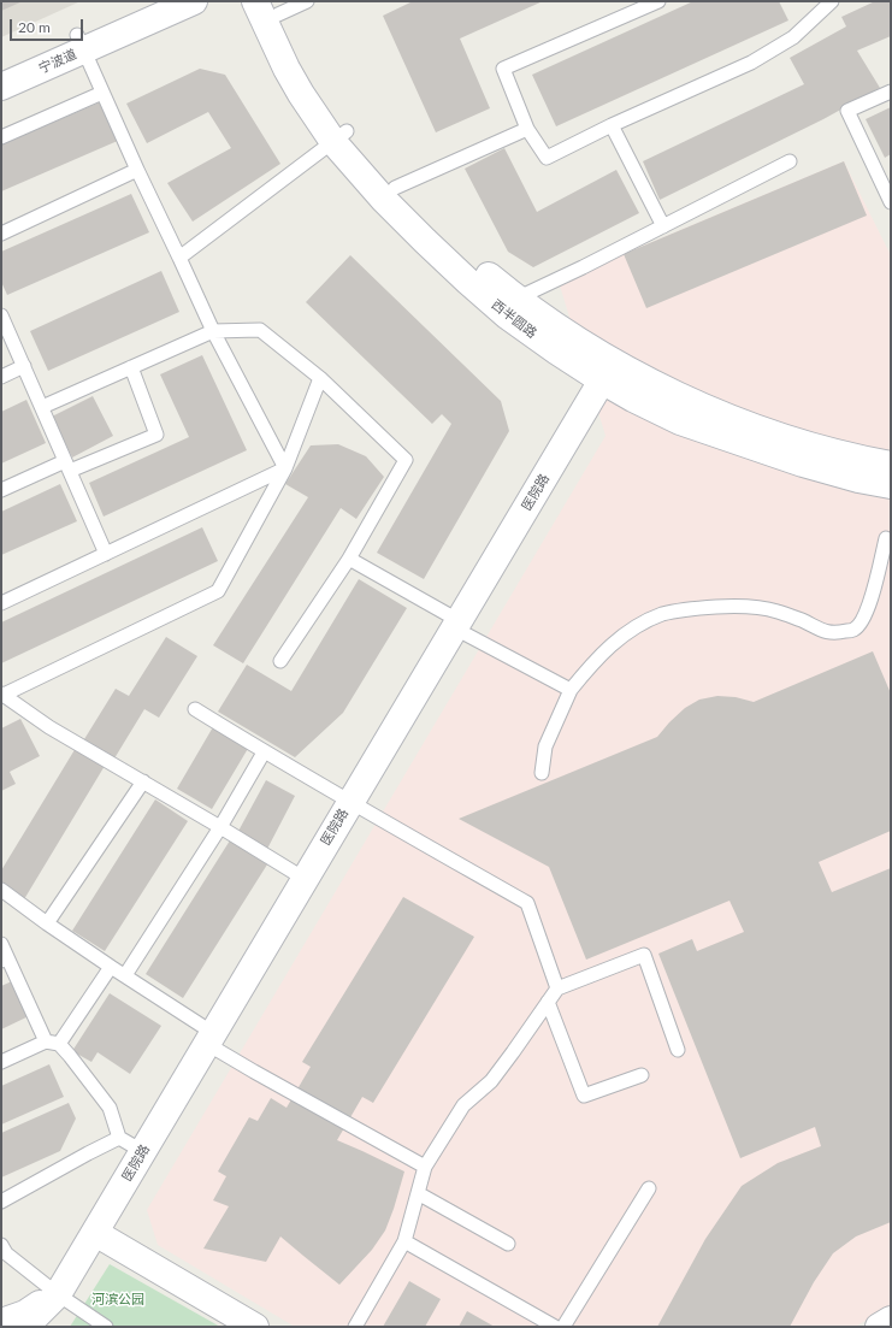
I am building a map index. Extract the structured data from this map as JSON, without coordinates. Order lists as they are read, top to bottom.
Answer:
{
  "streets": {
    "street": ["宁波道", "西半圆路", "医院路"]
  },
  "crossings": [
    ["西半圆路", "医院路"]
  ],
  "parks": ["河滨公园"],
  "scale_bar": "20 m"
}
